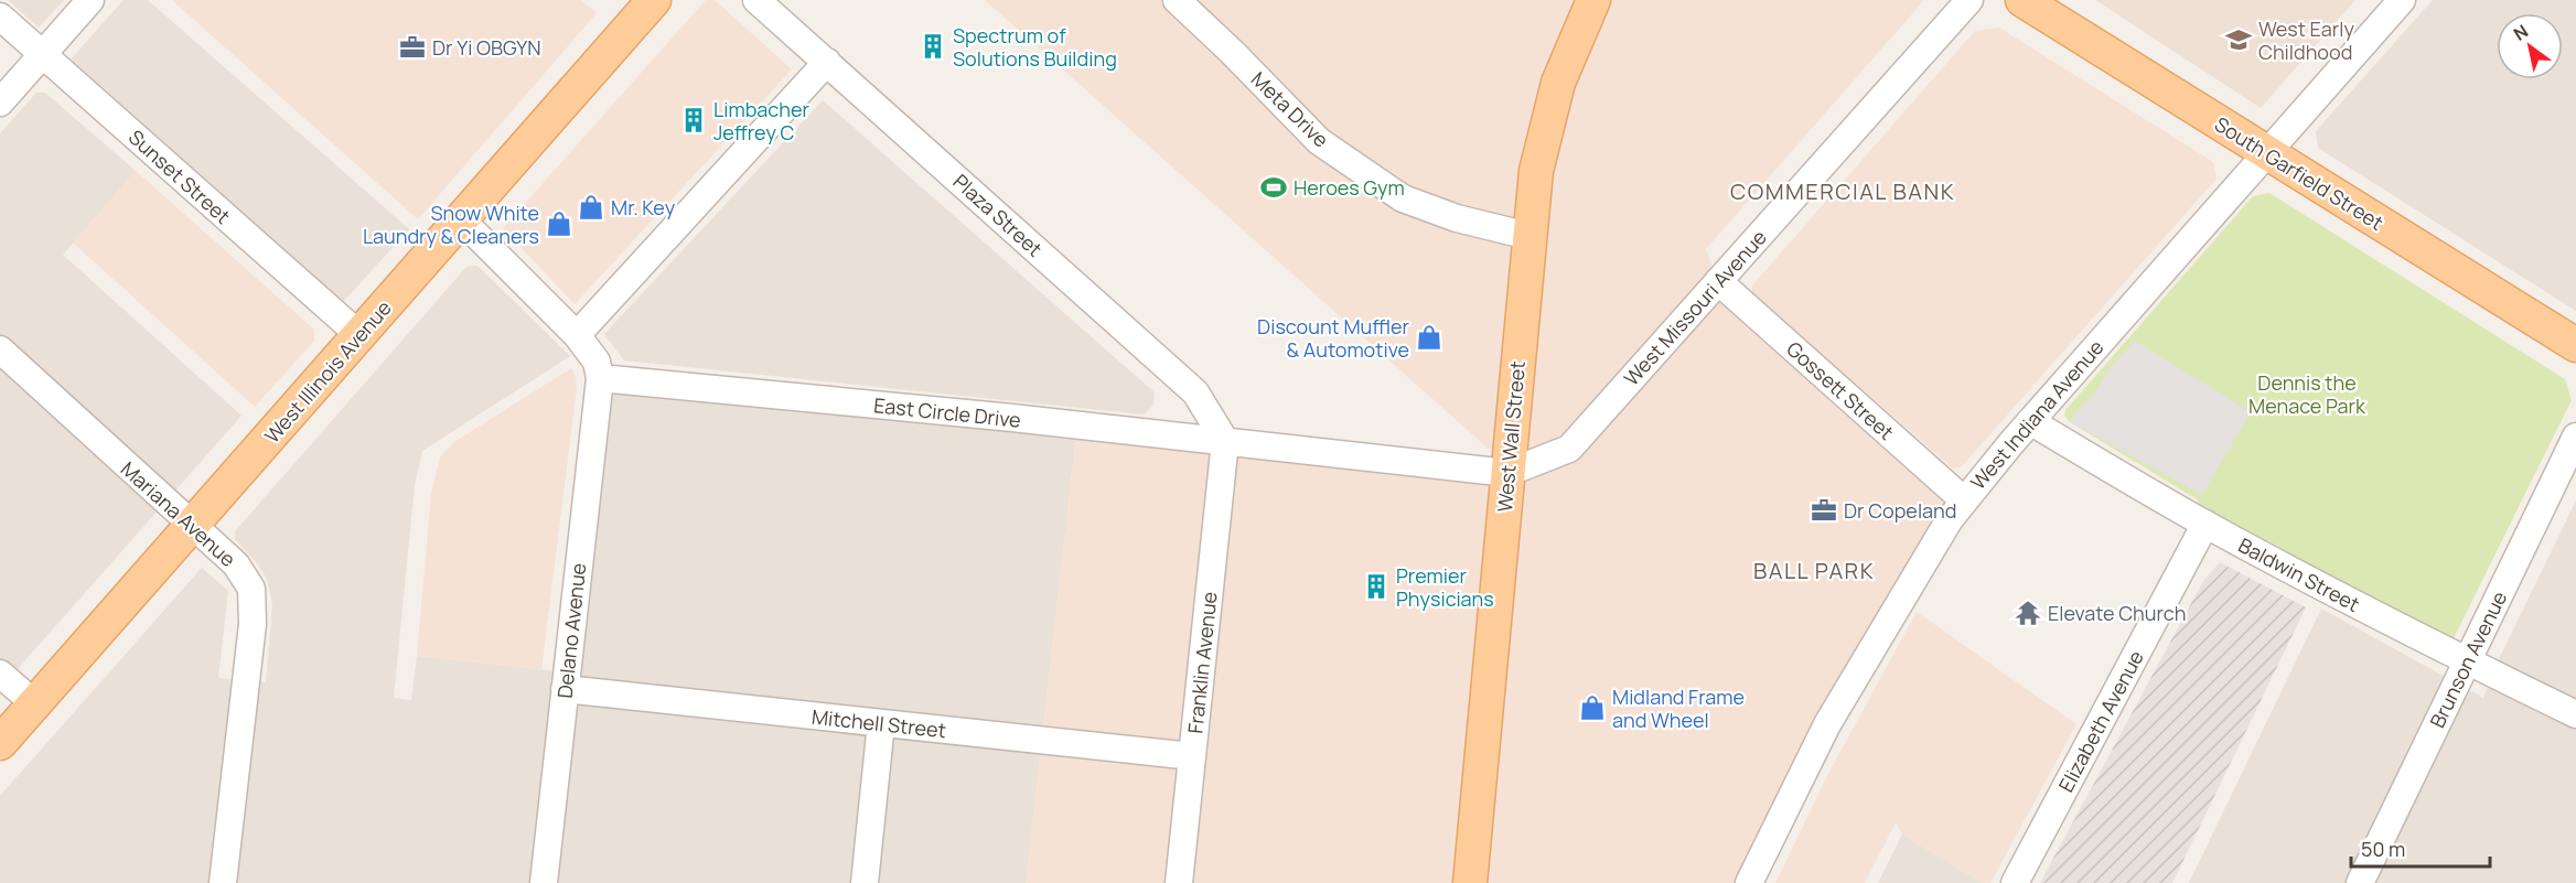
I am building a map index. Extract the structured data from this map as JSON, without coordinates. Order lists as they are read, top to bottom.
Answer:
{
  "streets": {
    "main road": ["South Garfield Street", "West Illinois Avenue", "West Wall Street"],
    "street": [
      "Meta Drive",
      "Sunset Street",
      "Plaza Street",
      "West Missouri Avenue",
      "Gossett Street",
      "East Circle Drive",
      "West Indiana Avenue",
      "Mariana Avenue",
      "Baldwin Street",
      "Delano Avenue",
      "Brunson Avenue",
      "Franklin Avenue",
      "Elizabeth Avenue",
      "Mitchell Street"
    ]
  },
  "crossings": [
    ["Meta Drive", "West Wall Street"],
    ["South Garfield Street", "West Indiana Avenue"],
    ["Sunset Street", "West Illinois Avenue"],
    ["Plaza Street", "East Circle Drive"],
    ["Plaza Street", "Franklin Avenue"],
    ["West Missouri Avenue", "Gossett Street"],
    ["West Missouri Avenue", "East Circle Drive"],
    ["West Missouri Avenue", "West Wall Street"],
    ["West Illinois Avenue", "Mariana Avenue"],
    ["Gossett Street", "West Indiana Avenue"],
    ["East Circle Drive", "West Wall Street"],
    ["East Circle Drive", "Delano Avenue"],
    ["East Circle Drive", "Franklin Avenue"],
    ["West Indiana Avenue", "Baldwin Street"],
    ["Baldwin Street", "Brunson Avenue"],
    ["Baldwin Street", "Elizabeth Avenue"],
    ["Delano Avenue", "Mitchell Street"],
    ["Franklin Avenue", "Mitchell Street"]
  ],
  "districts": ["COMMERCIAL BANK", "BALL PARK"],
  "parks": ["Dennis the Menace Park"],
  "places": {
    "school or university": ["West Early Childhood"],
    "building": ["Spectrum of Solutions Building", "Limbacher Jeffrey C", "Premier Physicians"],
    "office": ["Dr Yi OBGYN", "Dr Copeland"],
    "sports": ["Heroes Gym"],
    "shop": [
      "Mr. Key",
      "Snow White Laundry & Cleaners",
      "Discount Muffler & Automotive",
      "Midland Frame and Wheel"
    ],
    "temple": ["Elevate Church"]
  },
  "scale_bar": "50 m",
  "north": "top left"
}
